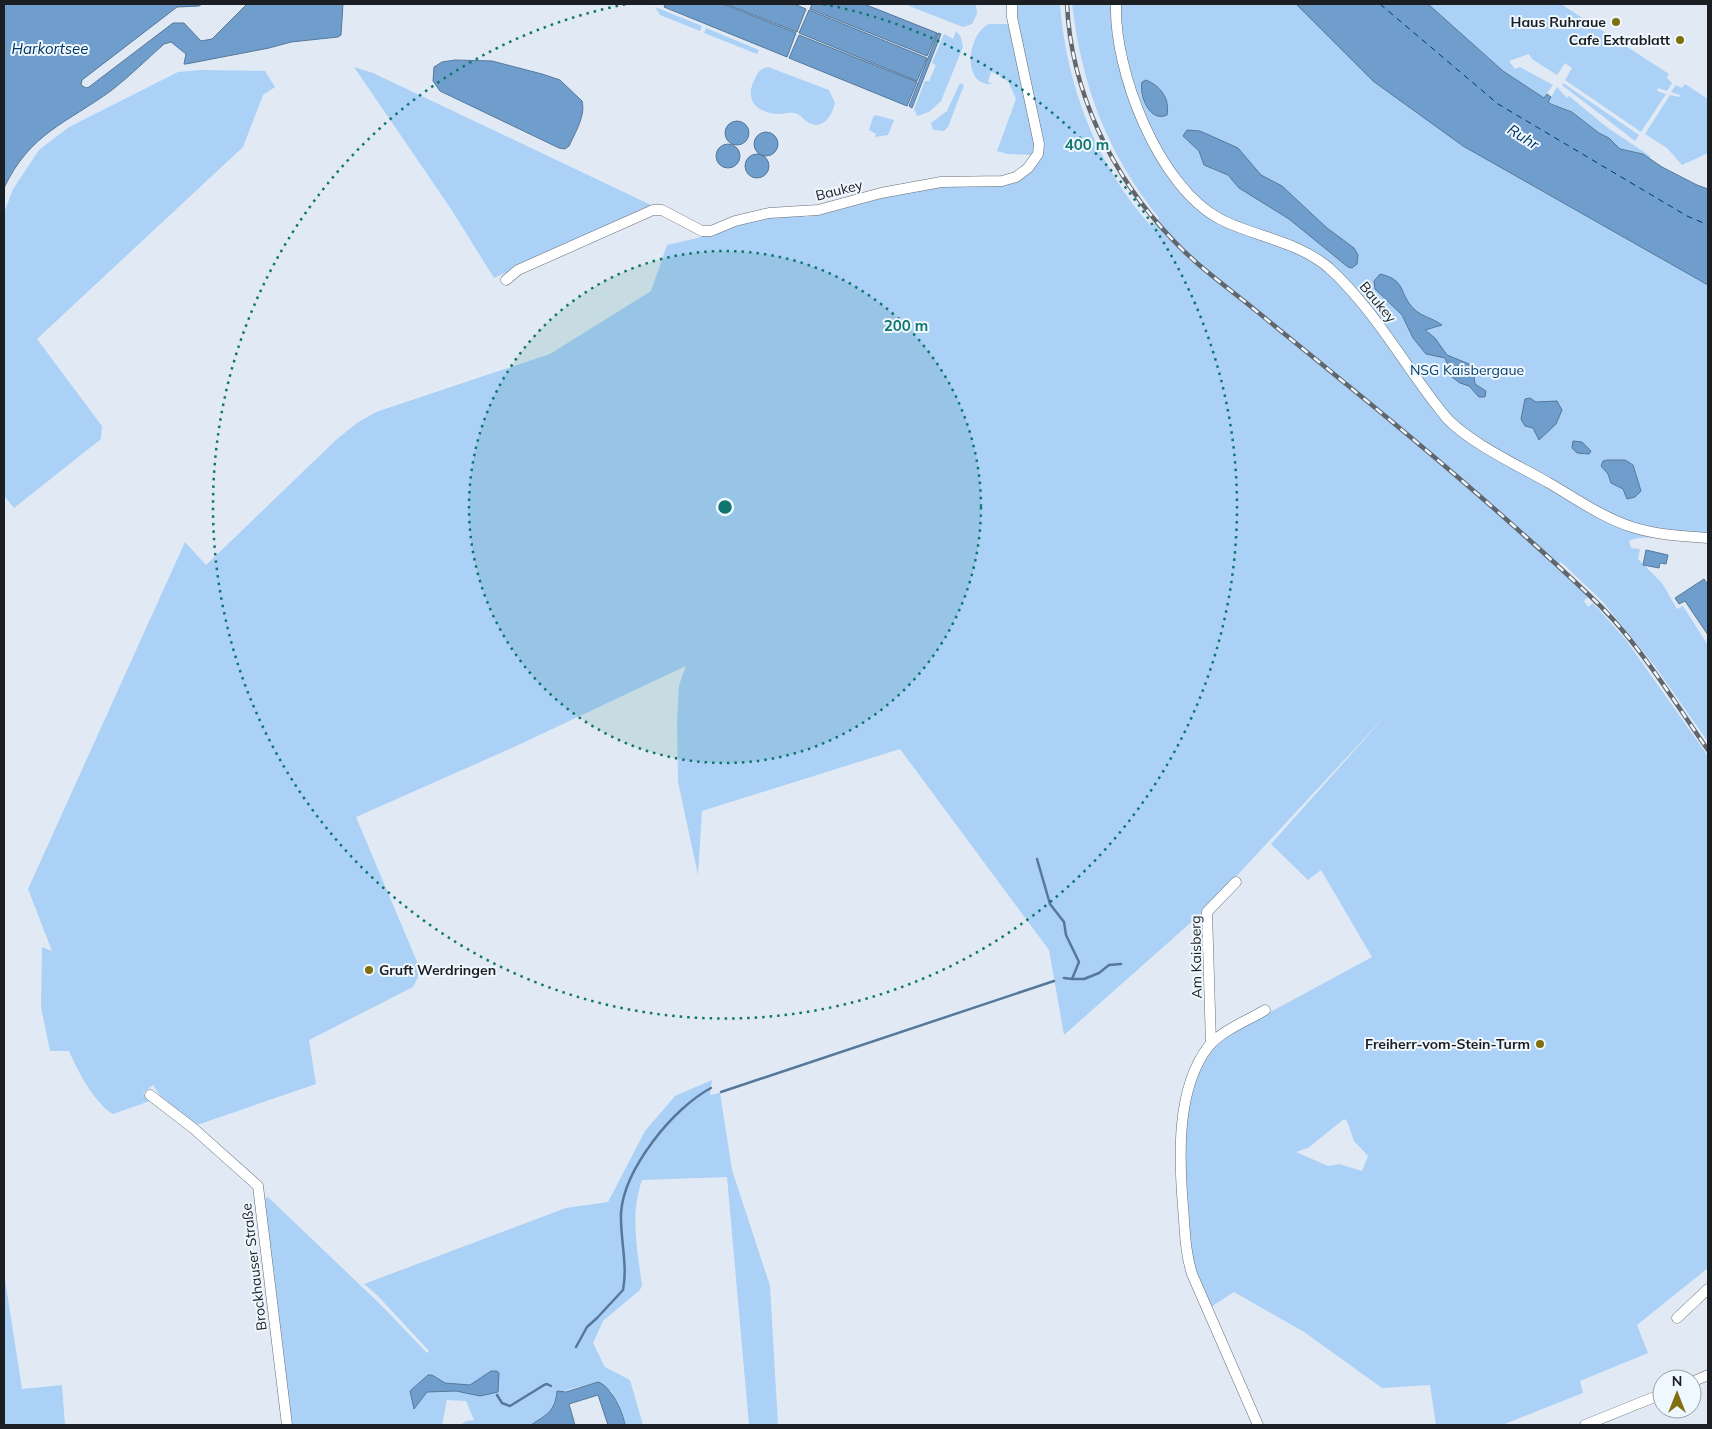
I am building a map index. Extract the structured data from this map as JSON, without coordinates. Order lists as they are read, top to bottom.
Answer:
{
  "streets": {
    "street": ["Baukey", "Am Kaisberg", "Brockhauser Straße"]
  },
  "water": ["Harkortsee", "Ruhr"],
  "parks": ["NSG Kaisbergaue"],
  "places": [
    "Haus Ruhraue",
    "Cafe Extrablatt",
    "Gruft Werdringen",
    "Freiherr-vom-Stein-Turm"
  ],
  "north": "top",
  "rings": ["400 m", "200 m"]
}
